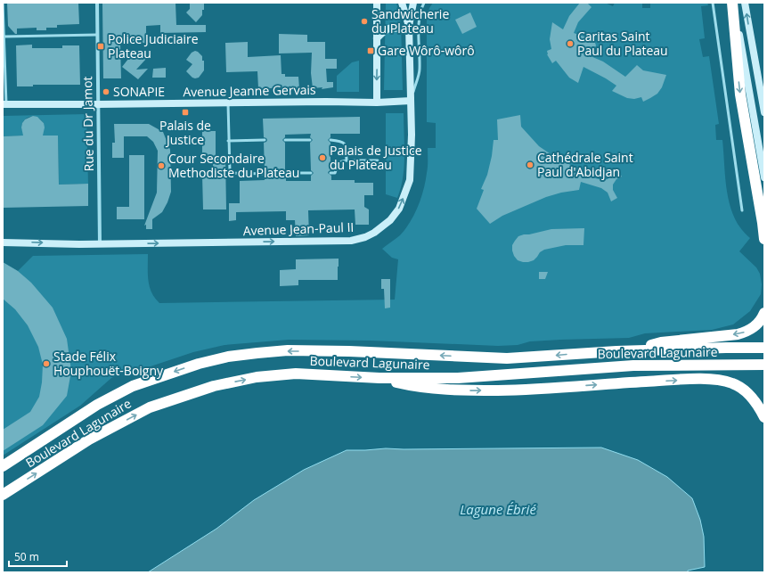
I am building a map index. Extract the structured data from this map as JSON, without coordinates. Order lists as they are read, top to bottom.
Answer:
{
  "streets": {
    "highway": ["Boulevard Lagunaire"],
    "main road": ["Avenue Jeanne Gervais", "Avenue Jean-Paul II"],
    "street": ["Rue du Dr Jamot"]
  },
  "crossings": [
    ["Avenue Jeanne Gervais", "Rue du Dr Jamot"],
    ["Avenue Jeanne Gervais", "Avenue Jean-Paul II"],
    ["Rue du Dr Jamot", "Avenue Jean-Paul II"]
  ],
  "one_way": ["Avenue Jean-Paul II"],
  "water": ["Lagune Ébrié"],
  "places": {
    "other": [
      "Sandwicherie du Plateau",
      "Caritas Saint Paul du Plateau",
      "SONAPIE",
      "Palais de Justice du Plateau",
      "Cathédrale Saint Paul d'Abidjan",
      "Cour Secondaire Methodiste du Plateau",
      "Stade Félix Houphouët-Boigny"
    ],
    "transit": ["Police Judiciaire Plateau", "Gare Wôrô-wôrô", "Palais de Justice"]
  },
  "scale_bar": "50 m"
}
